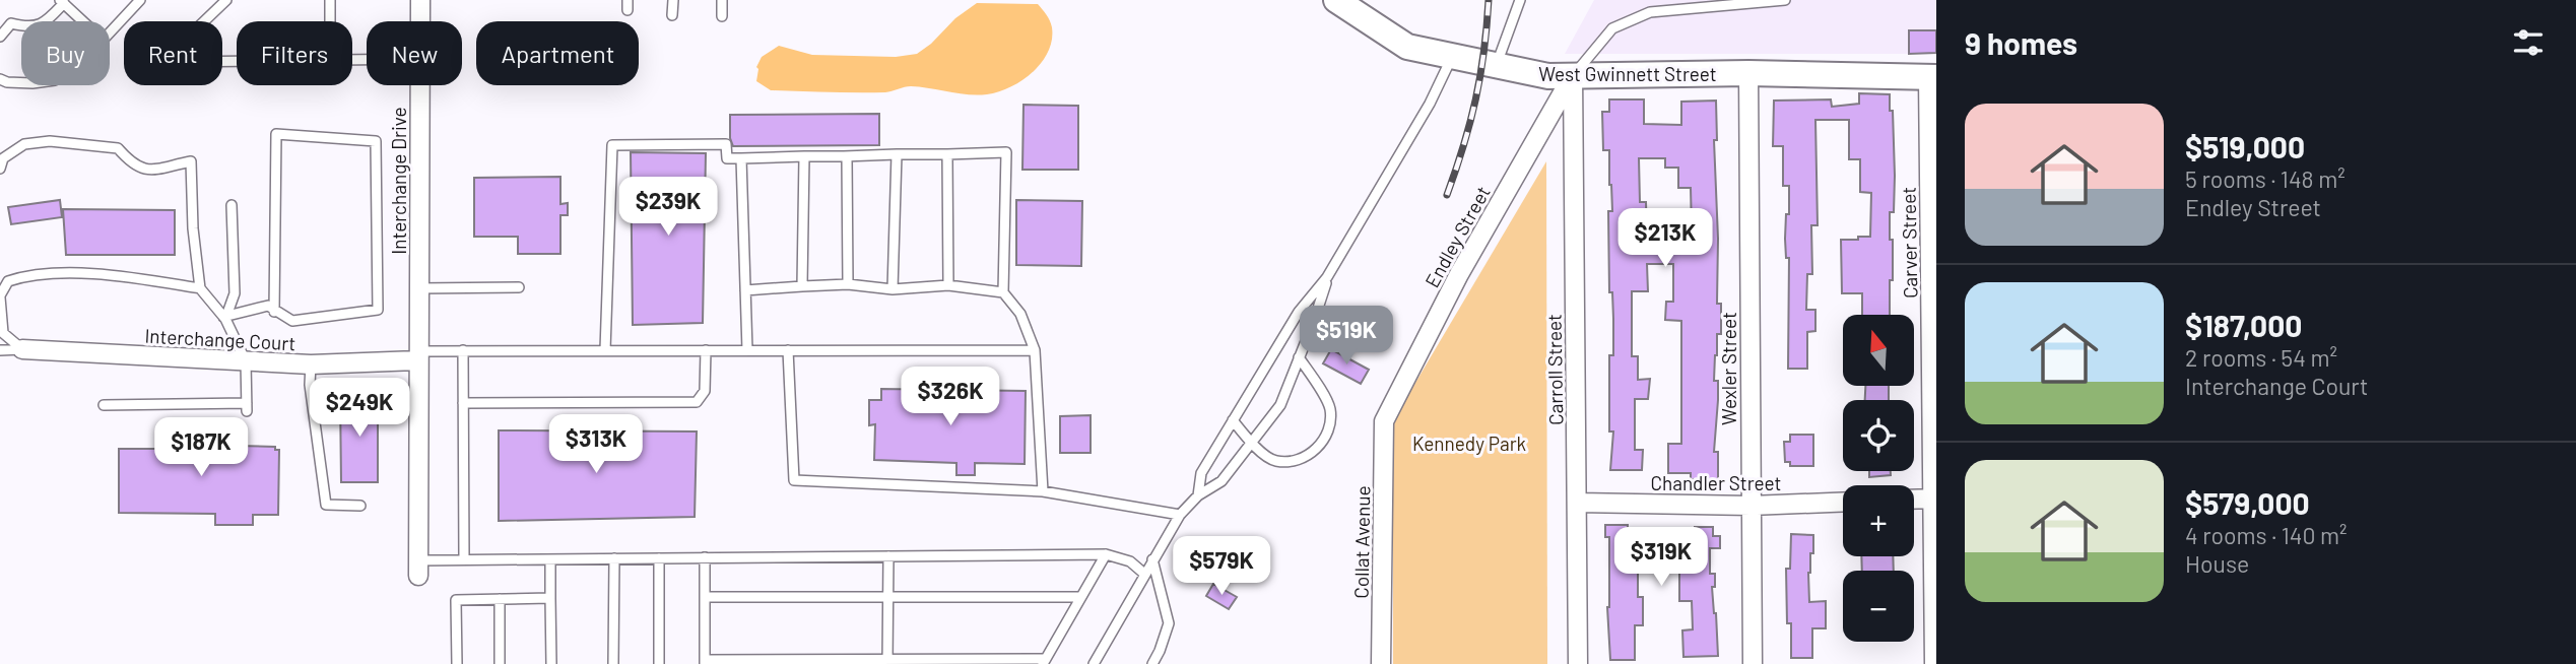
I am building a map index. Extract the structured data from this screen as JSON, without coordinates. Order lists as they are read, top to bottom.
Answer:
{
  "streets": {
    "main road": ["West Gwinnett Street"],
    "street": [
      "Interchange Drive",
      "Endley Street",
      "Carver Street",
      "Interchange Court",
      "Wexler Street",
      "Carroll Street",
      "Chandler Street",
      "Collat Avenue"
    ]
  },
  "crossings": [
    ["West Gwinnett Street", "Endley Street"],
    ["West Gwinnett Street", "Carver Street"],
    ["West Gwinnett Street", "Wexler Street"],
    ["West Gwinnett Street", "Carroll Street"],
    ["Interchange Drive", "Interchange Court"],
    ["Endley Street", "Carroll Street"],
    ["Endley Street", "Collat Avenue"],
    ["Wexler Street", "Chandler Street"],
    ["Carroll Street", "Chandler Street"]
  ],
  "parks": ["Kennedy Park"],
  "north": "top",
  "page": {
    "heading": "9 homes",
    "chip": [
      "Buy",
      "Rent",
      "Filters",
      "New",
      "Apartment"
    ],
    "list": [
      {
        "name": "$519,000",
        "note": "5 rooms · 148 m² · Endley Street"
      },
      {
        "name": "$187,000",
        "note": "2 rooms · 54 m² · Interchange Court"
      },
      {
        "name": "$579,000",
        "note": "4 rooms · 140 m² · House"
      }
    ],
    "price": [
      "$239K",
      "$213K",
      "$519K",
      "$326K",
      "$249K",
      "$313K",
      "$187K",
      "$319K",
      "$579K"
    ],
    "map_buttons": ["+", "−"]
  }
}
